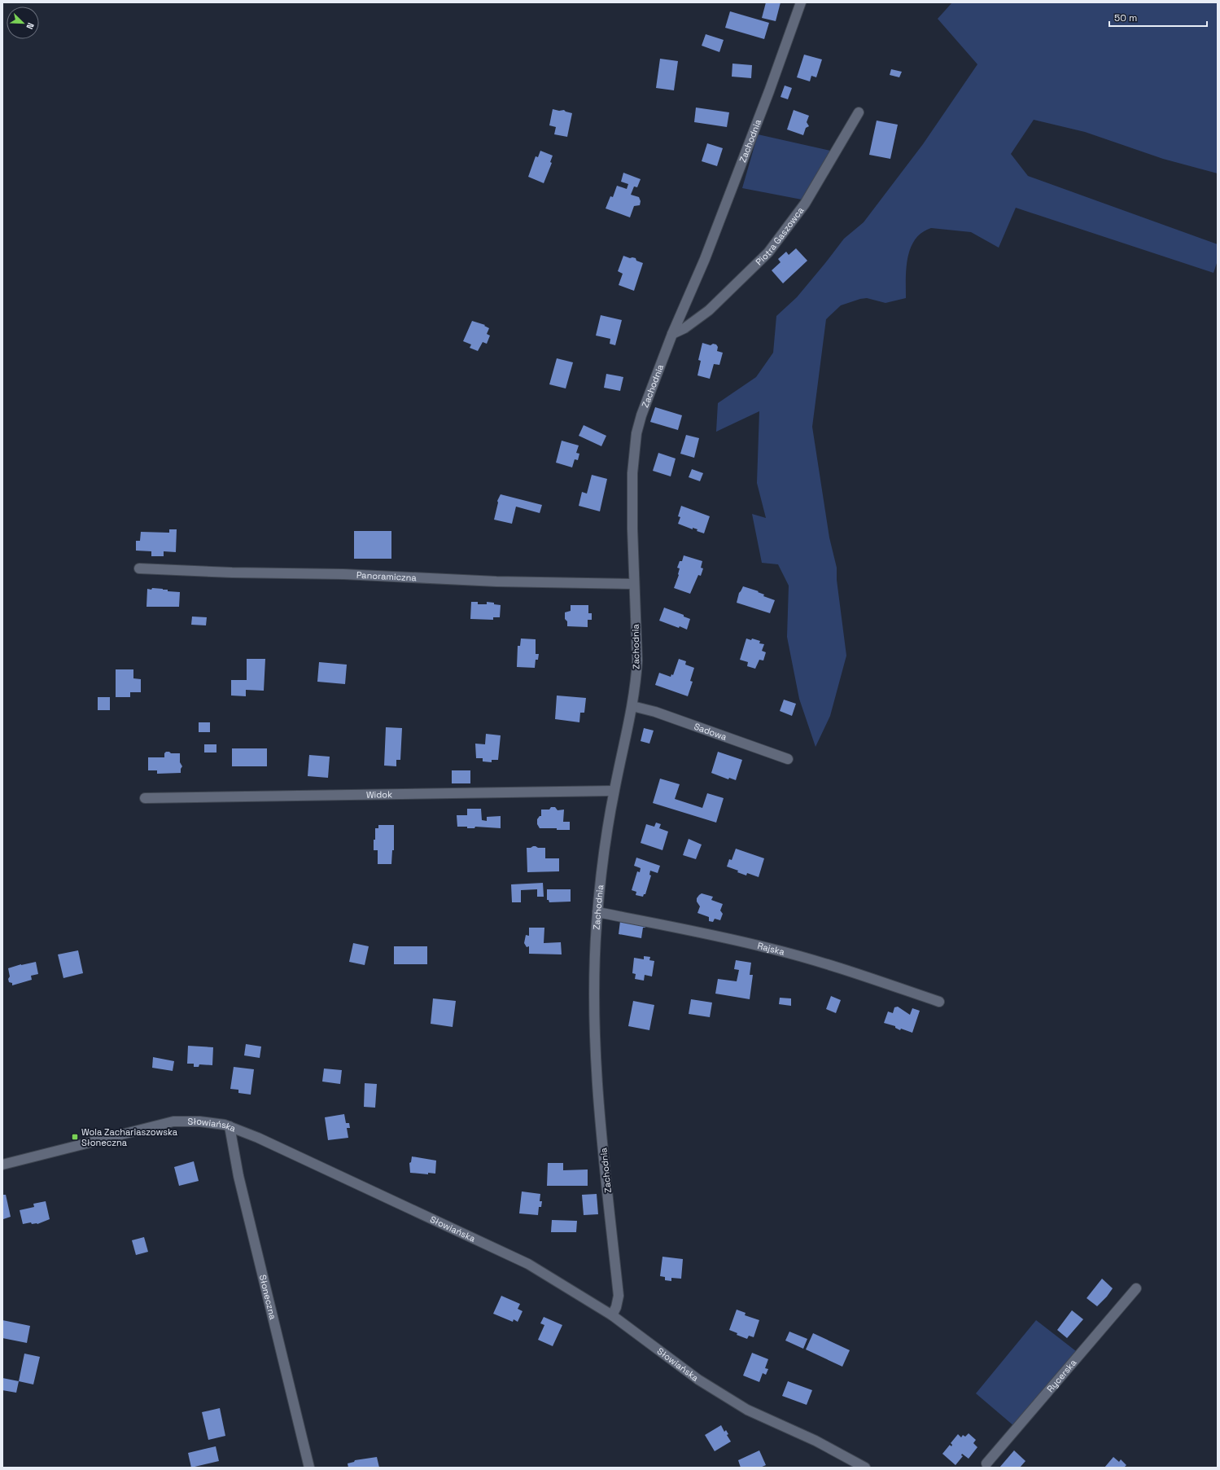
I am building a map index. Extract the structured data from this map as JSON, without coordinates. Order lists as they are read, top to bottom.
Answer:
{
  "streets": {
    "street": [
      "Zachodnia",
      "Piotra Gaszowca",
      "Panoramiczna",
      "Sadowa",
      "Widok",
      "Rajska",
      "Słowiańska",
      "Słoneczna",
      "Rycerska"
    ]
  },
  "crossings": [
    ["Zachodnia", "Piotra Gaszowca"],
    ["Zachodnia", "Panoramiczna"],
    ["Zachodnia", "Sadowa"],
    ["Zachodnia", "Widok"],
    ["Zachodnia", "Rajska"],
    ["Zachodnia", "Słowiańska"],
    ["Słowiańska", "Słoneczna"]
  ],
  "places": {
    "transit": ["Wola Zachariaszowska Słoneczna"]
  },
  "scale_bar": "50 m",
  "north": "bottom right"
}
